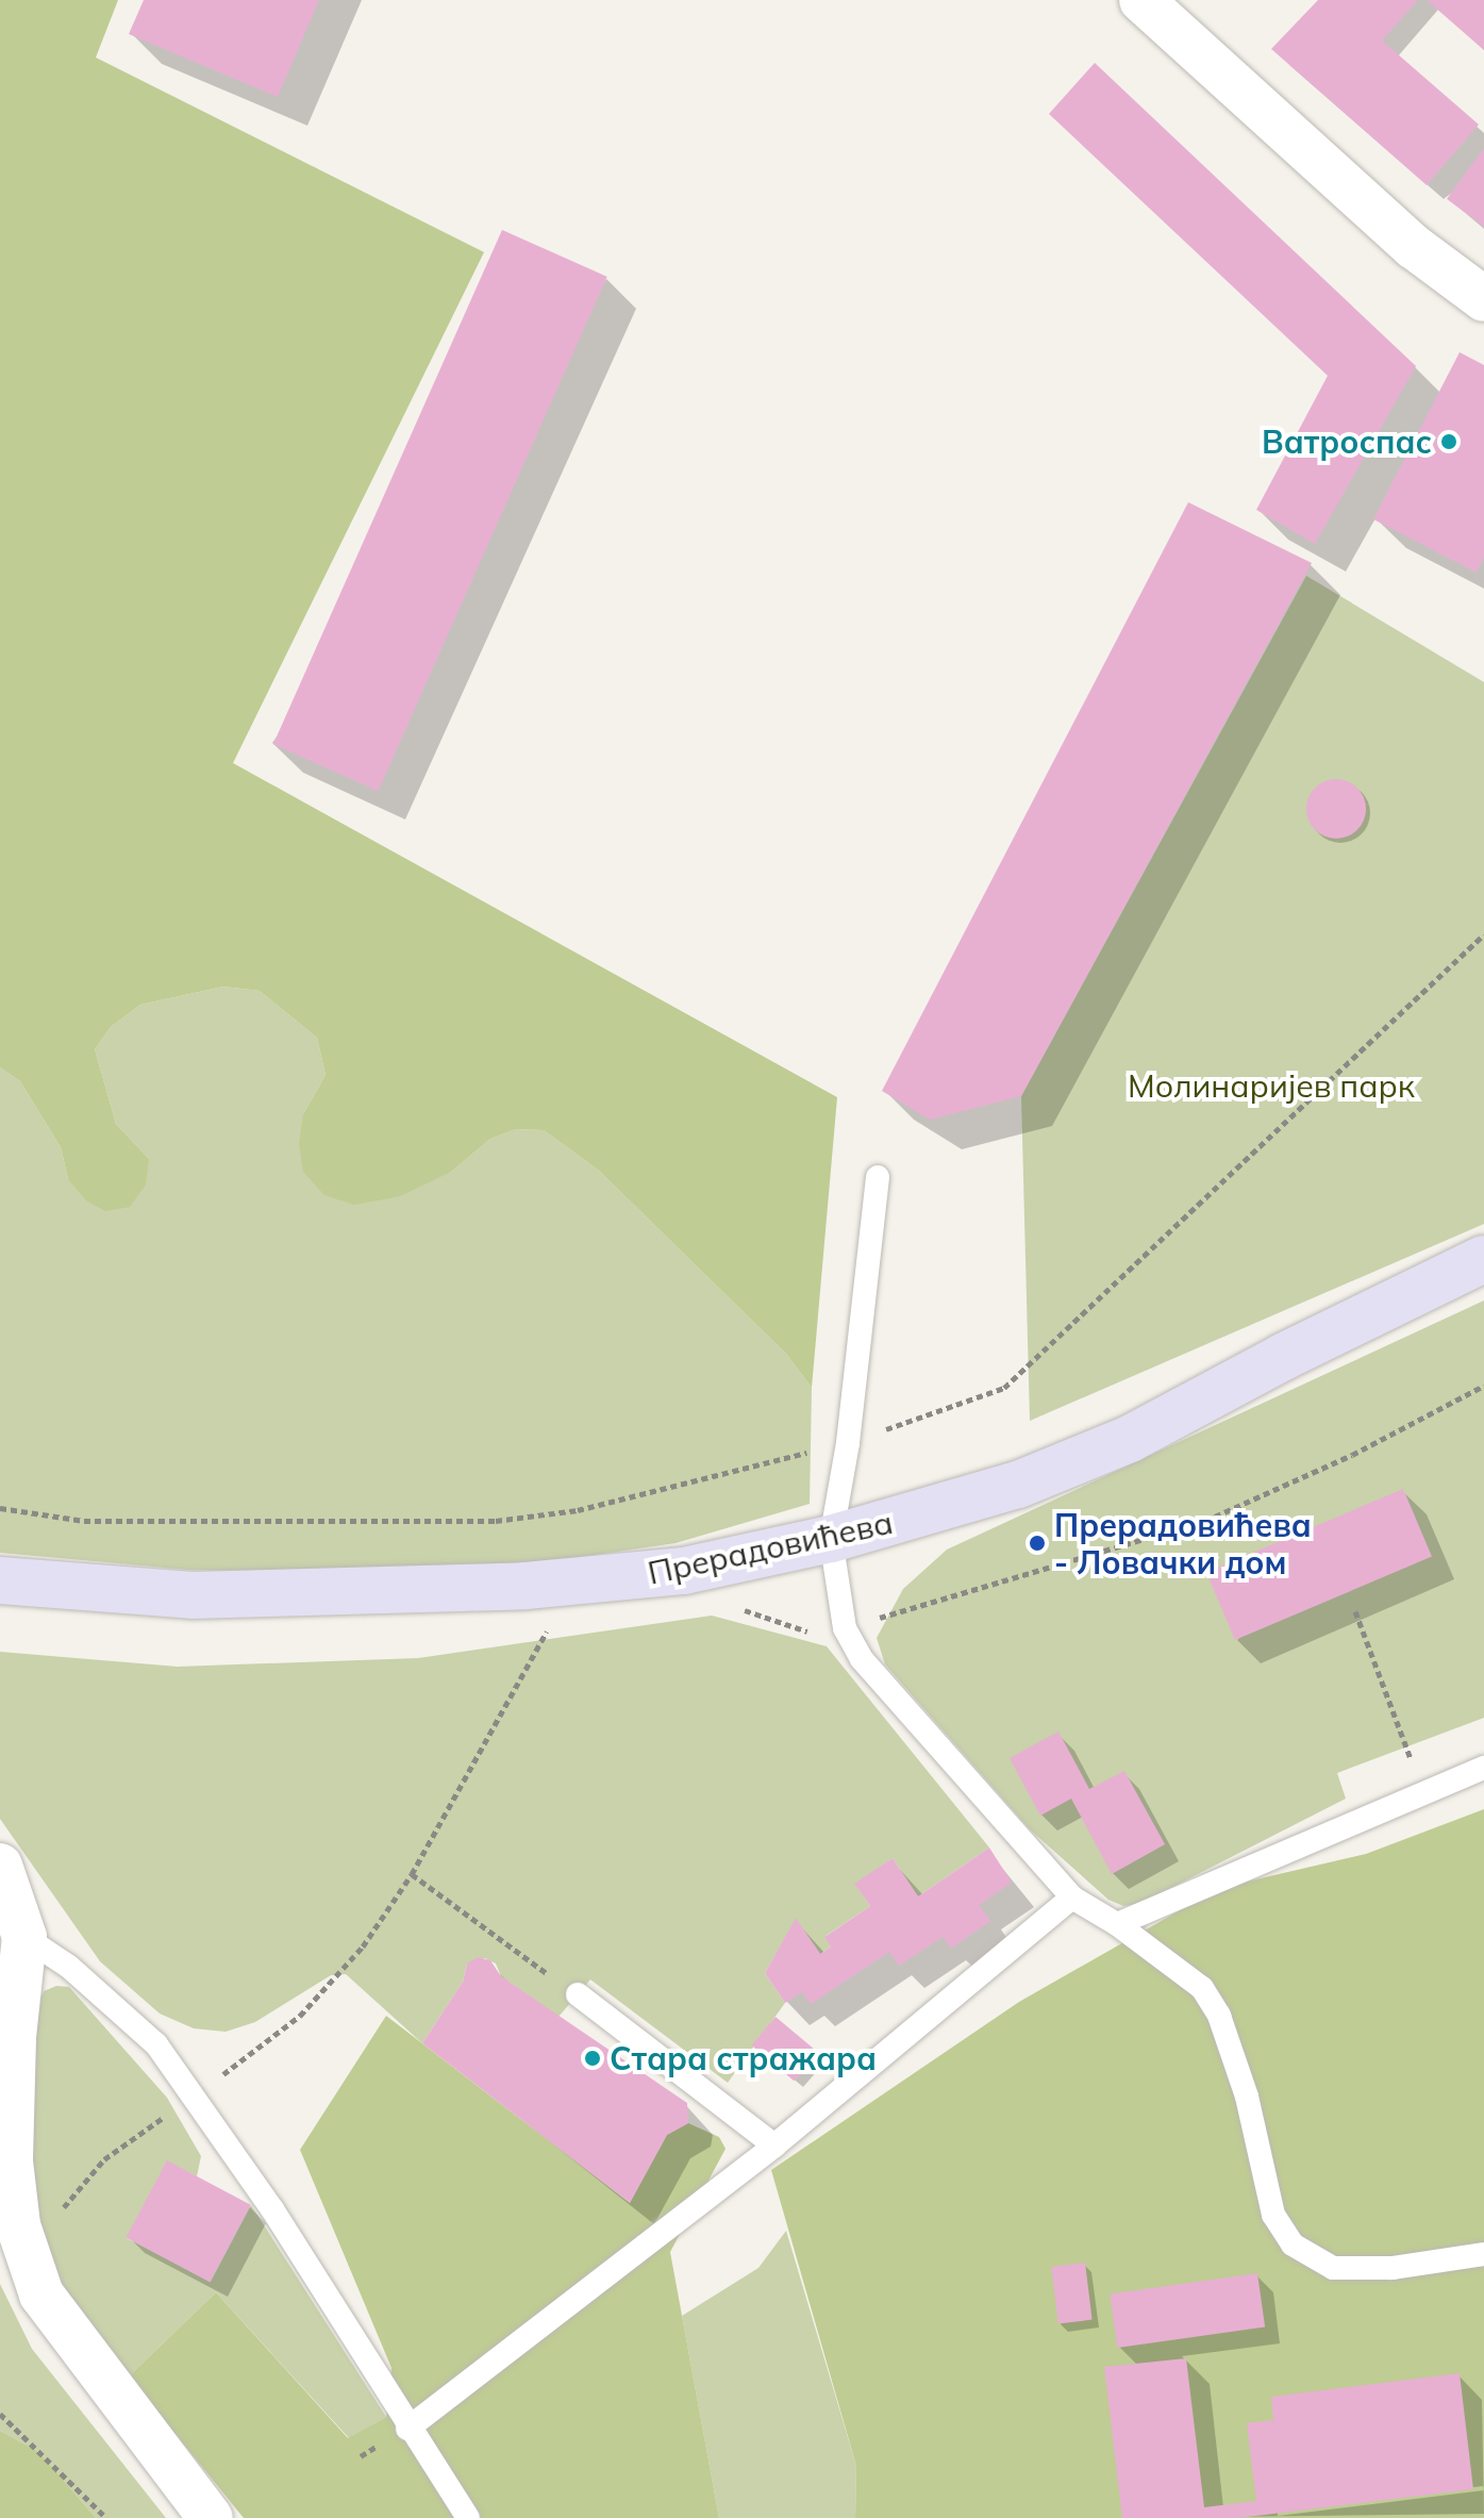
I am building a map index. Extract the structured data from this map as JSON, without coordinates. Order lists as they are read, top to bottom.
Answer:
{
  "streets": {
    "main road": ["Прерадовићева"]
  },
  "parks": ["Молинаријев парк"],
  "places": ["Ватроспас", "Прерадовићева - Ловачки дом", "Стара стражара"]
}
